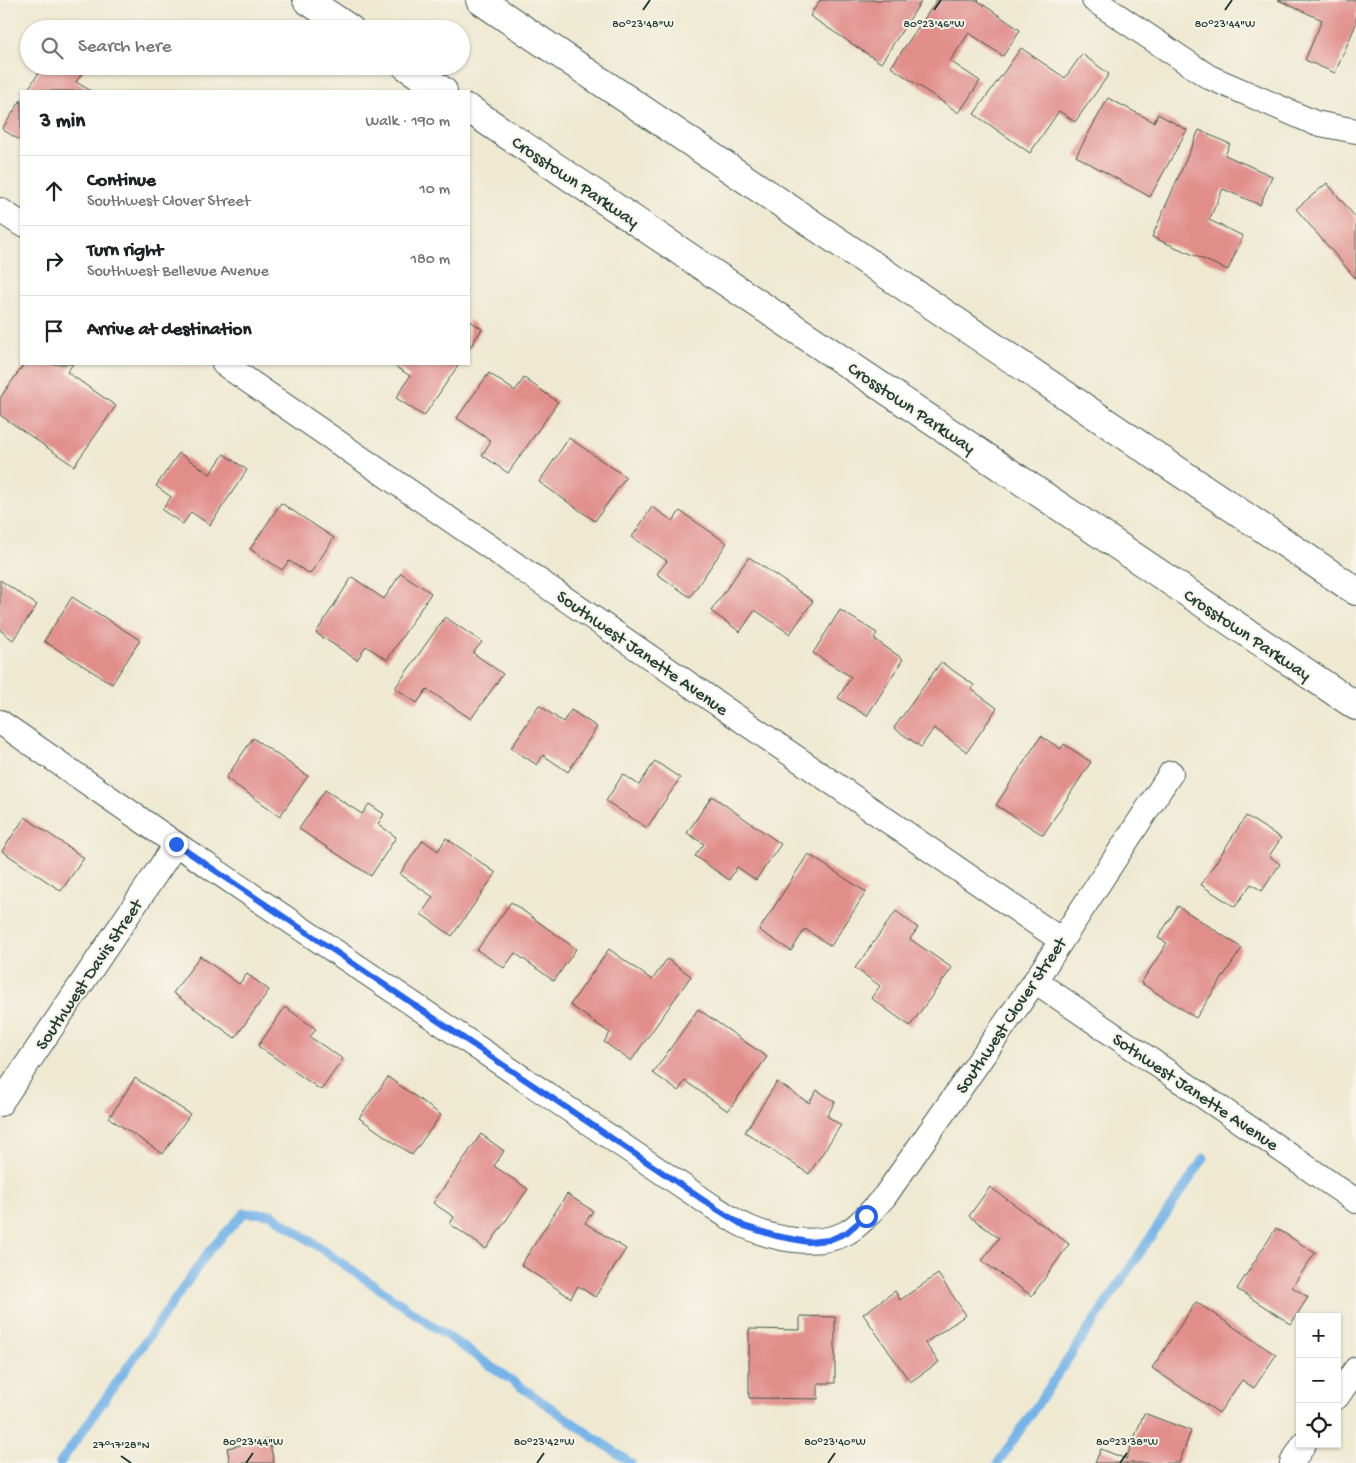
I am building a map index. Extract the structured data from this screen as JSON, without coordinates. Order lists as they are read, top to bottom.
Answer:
{
  "streets": {
    "main road": ["Crosstown Parkway"],
    "street": [
      "Southwest Janette Avenue",
      "Southwest Davis Street",
      "Southwest Clover Street",
      "Sothwest Janette Avenue"
    ]
  },
  "crossings": [
    ["Southwest Janette Avenue", "Southwest Clover Street"],
    ["Southwest Davis Street", "Southwest Clover Street"],
    ["Southwest Clover Street", "Sothwest Janette Avenue"]
  ],
  "page": {
    "search": "Search here",
    "heading": ["3 min", "Walk · 190 m"],
    "list": [
      ["Continue", "Southwest Clover Street", "10 m"],
      ["Turn right", "Southwest Bellevue Avenue", "180 m"],
      "Arrive at destination"
    ],
    "map_buttons": ["+", "−"]
  },
  "coordinates": [
    "80°23'48\"W",
    "80°23'46\"W",
    "80°23'44\"W",
    "80°23'42\"W",
    "80°23'40\"W",
    "80°23'38\"W",
    "27°17'28\"N"
  ]
}
